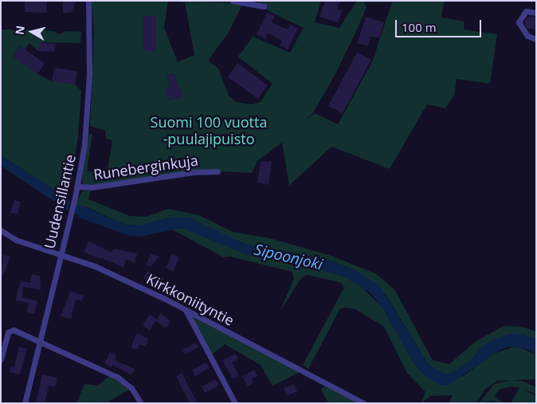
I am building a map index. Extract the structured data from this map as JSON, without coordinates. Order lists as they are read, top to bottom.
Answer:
{
  "streets": {
    "street": ["Runeberginkuja", "Uudensillantie", "Kirkkoniityntie"]
  },
  "crossings": [
    ["Runeberginkuja", "Uudensillantie"],
    ["Uudensillantie", "Kirkkoniityntie"]
  ],
  "water": ["Sipoonjoki"],
  "parks": ["Suomi 100 vuotta -puulajipuisto"],
  "scale_bar": "100 m",
  "north": "left"
}
